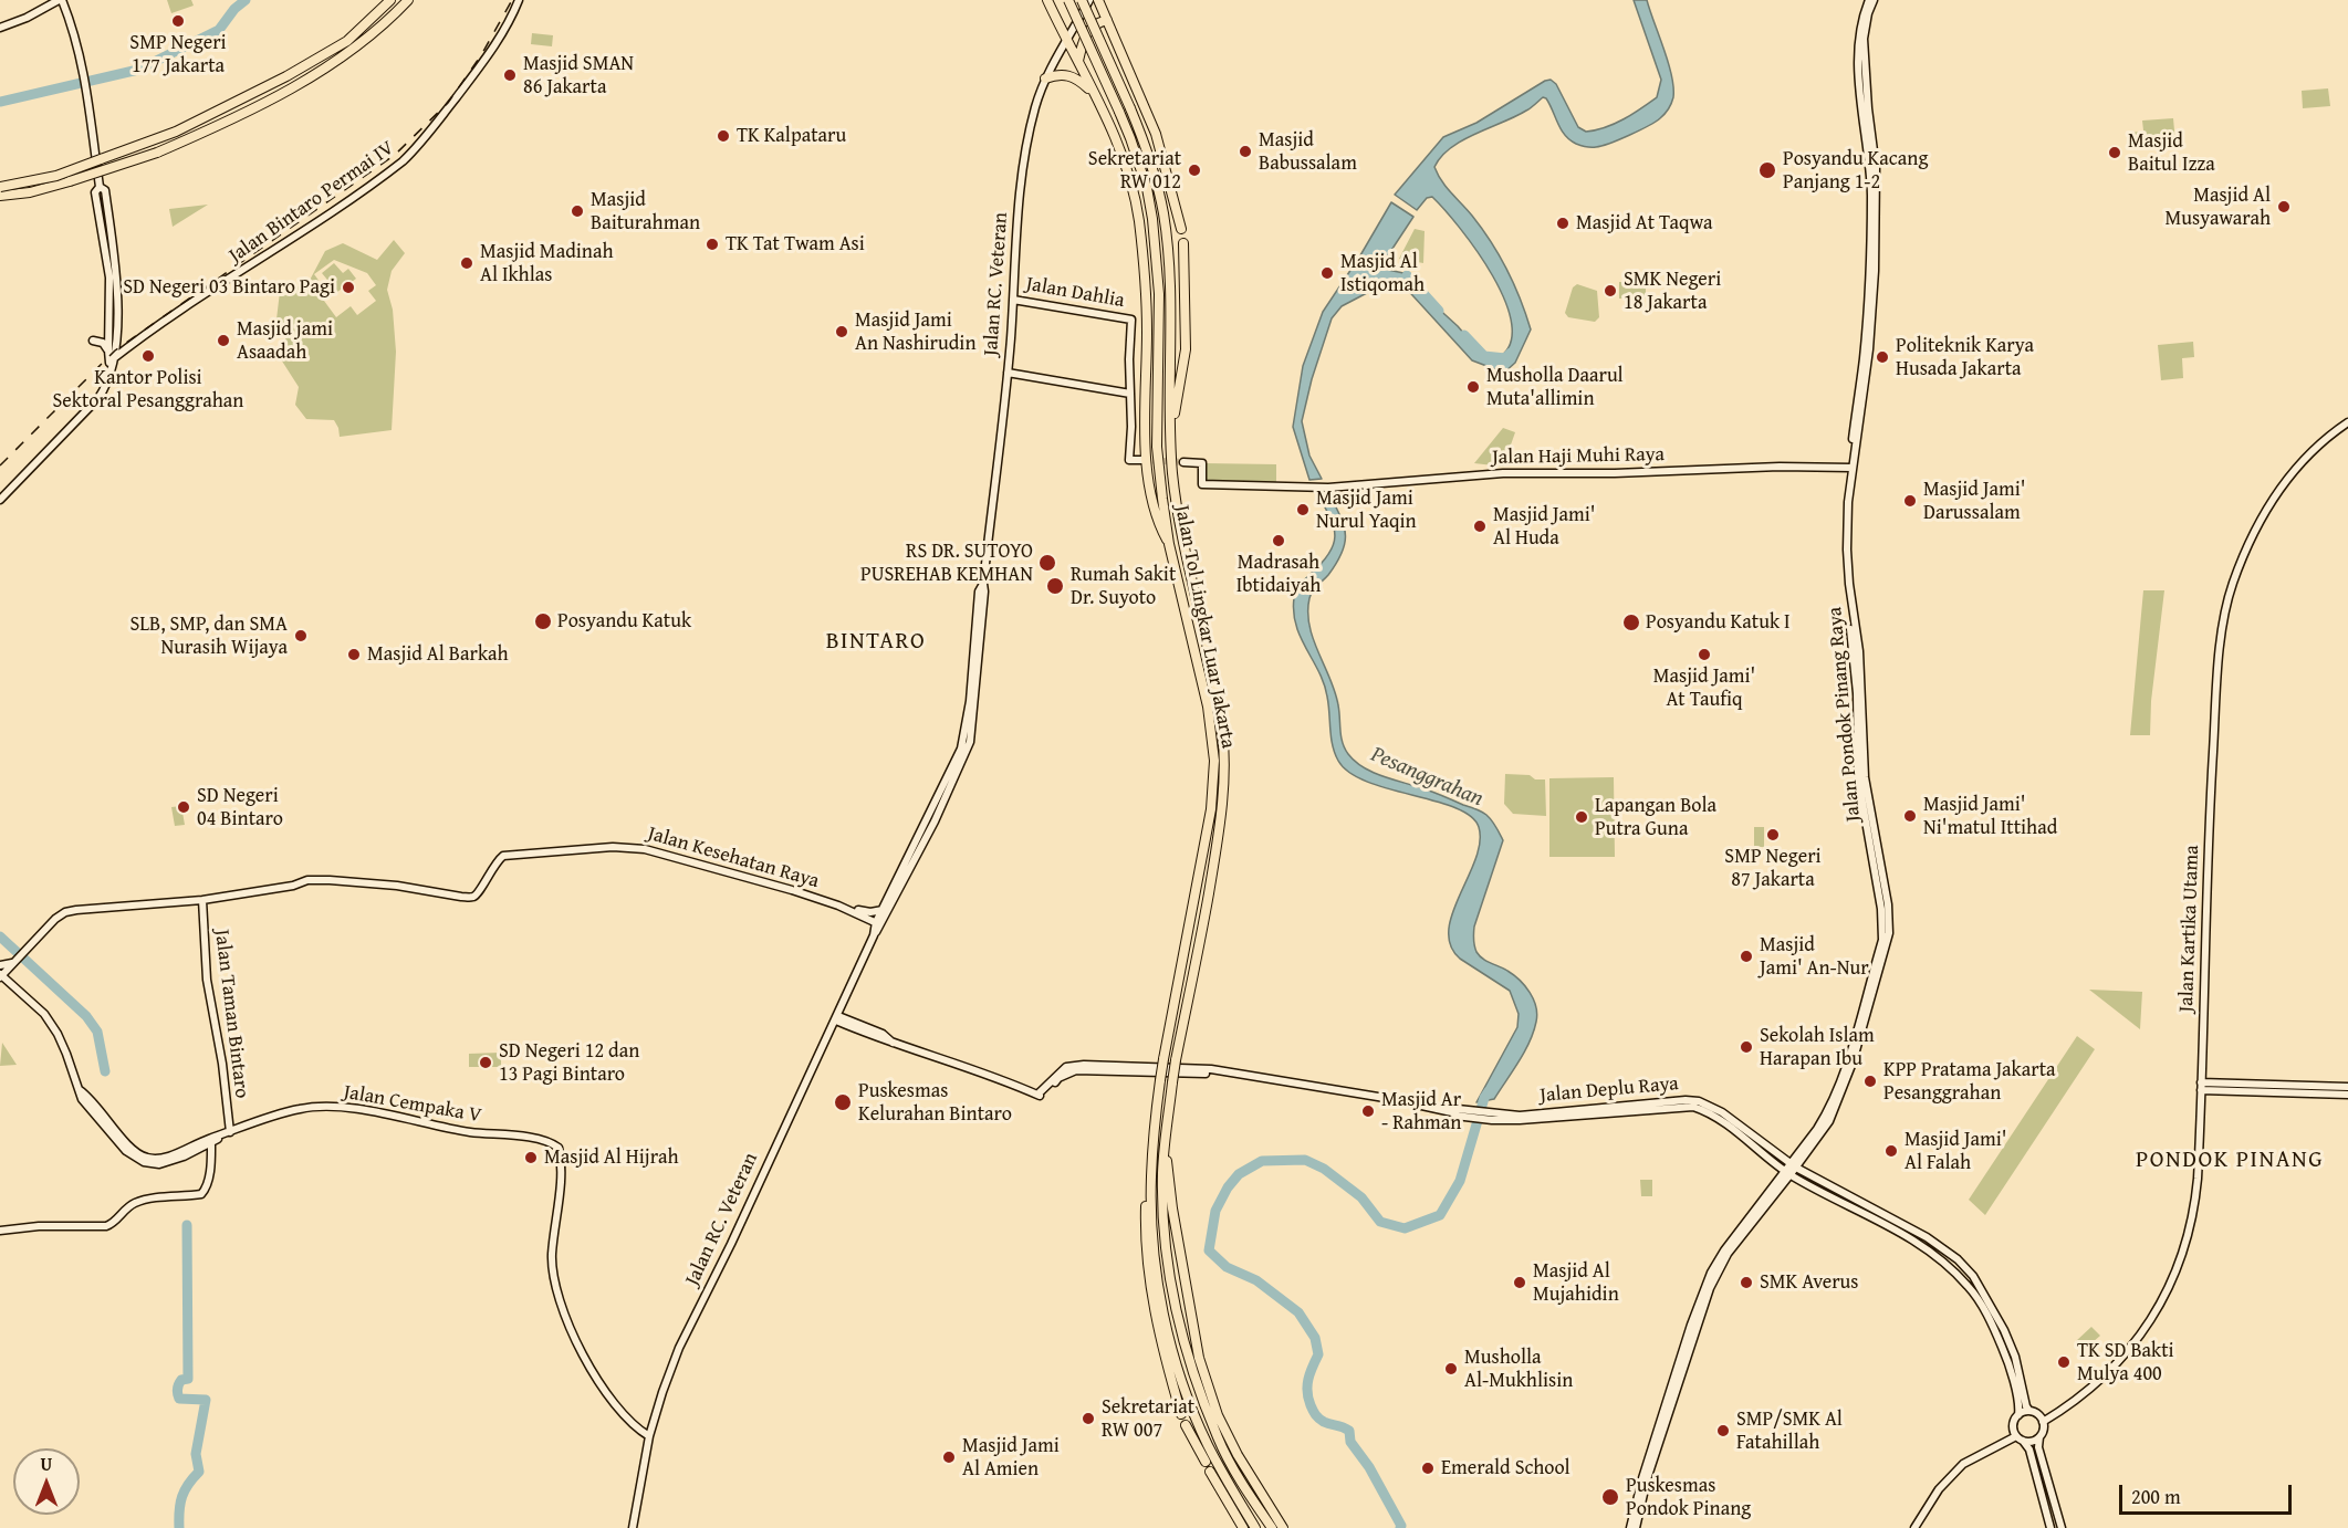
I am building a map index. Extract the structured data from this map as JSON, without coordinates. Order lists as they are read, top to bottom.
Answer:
{
  "streets": {
    "highway": ["Jalan Tol Lingkar Luar Jakarta"],
    "main road": [
      "Jalan Bintaro Permai IV",
      "Jalan RC. Veteran",
      "Jalan Dahlia",
      "Jalan Haji Muhi Raya",
      "Jalan Pondok Pinang Raya",
      "Jalan Kesehatan Raya",
      "Jalan Kartika Utama",
      "Jalan Taman Bintaro",
      "Jalan Deplu Raya",
      "Jalan Cempaka V"
    ]
  },
  "crossings": [
    ["Jalan RC. Veteran", "Jalan Dahlia"],
    ["Jalan RC. Veteran", "Jalan Kesehatan Raya"],
    ["Jalan RC. Veteran", "Jalan Deplu Raya"],
    ["Jalan RC. Veteran", "Jalan Cempaka V"],
    ["Jalan Haji Muhi Raya", "Jalan Pondok Pinang Raya"],
    ["Jalan Pondok Pinang Raya", "Jalan Deplu Raya"],
    ["Jalan Kesehatan Raya", "Jalan Taman Bintaro"],
    ["Jalan Taman Bintaro", "Jalan Cempaka V"]
  ],
  "districts": ["BINTARO", "PONDOK PINANG"],
  "water": ["Pesanggrahan"],
  "places": [
    "SMP Negeri 177 Jakarta",
    "Masjid SMAN 86 Jakarta",
    "TK Kalpataru",
    "Masjid Babussalam",
    "Masjid Baitul Izza",
    "Sekretariat RW 012",
    "Posyandu Kacang Panjang 1-2",
    "Masjid Al Musyawarah",
    "Masjid Baiturahman",
    "Masjid At Taqwa",
    "TK Tat Twam Asi",
    "Masjid Madinah Al Ikhlas",
    "Masjid Al Istiqomah",
    "SD Negeri 03 Bintaro Pagi",
    "SMK Negeri 18 Jakarta",
    "Masjid Jami An Nashirudin",
    "Masjid jami Asaadah",
    "Kantor Polisi Sektoral Pesanggrahan",
    "Politeknik Karya Husada Jakarta",
    "Musholla Daarul Muta'allimin",
    "Masjid Jami' Darussalam",
    "Masjid Jami Nurul Yaqin",
    "Masjid Jami' Al Huda",
    "Madrasah Ibtidaiyah",
    "RS DR. SUTOYO PUSREHAB KEMHAN",
    "Rumah Sakit Dr. Suyoto",
    "Posyandu Katuk",
    "Posyandu Katuk I",
    "SLB, SMP, dan SMA Nurasih Wijaya",
    "Masjid Al Barkah",
    "Masjid Jami' At Taufiq",
    "SD Negeri 04 Bintaro",
    "Masjid Jami' Ni'matul Ittihad",
    "Lapangan Bola Putra Guna",
    "SMP Negeri 87 Jakarta",
    "Masjid Jami' An-Nur",
    "Sekolah Islam Harapan Ibu",
    "SD Negeri 12 dan 13 Pagi Bintaro",
    "KPP Pratama Jakarta Pesanggrahan",
    "Puskesmas Kelurahan Bintaro",
    "Masjid Ar - Rahman",
    "Masjid Jami' Al Falah",
    "Masjid Al Hijrah",
    "Masjid Al Mujahidin",
    "SMK Averus",
    "TK SD Bakti Mulya 400",
    "Musholla Al-Mukhlisin",
    "Sekretariat RW 007",
    "SMP/SMK Al Fatahillah",
    "Masjid Jami Al Amien",
    "Emerald School",
    "Puskesmas Pondok Pinang"
  ],
  "scale_bar": "200 m",
  "north": "top"
}
